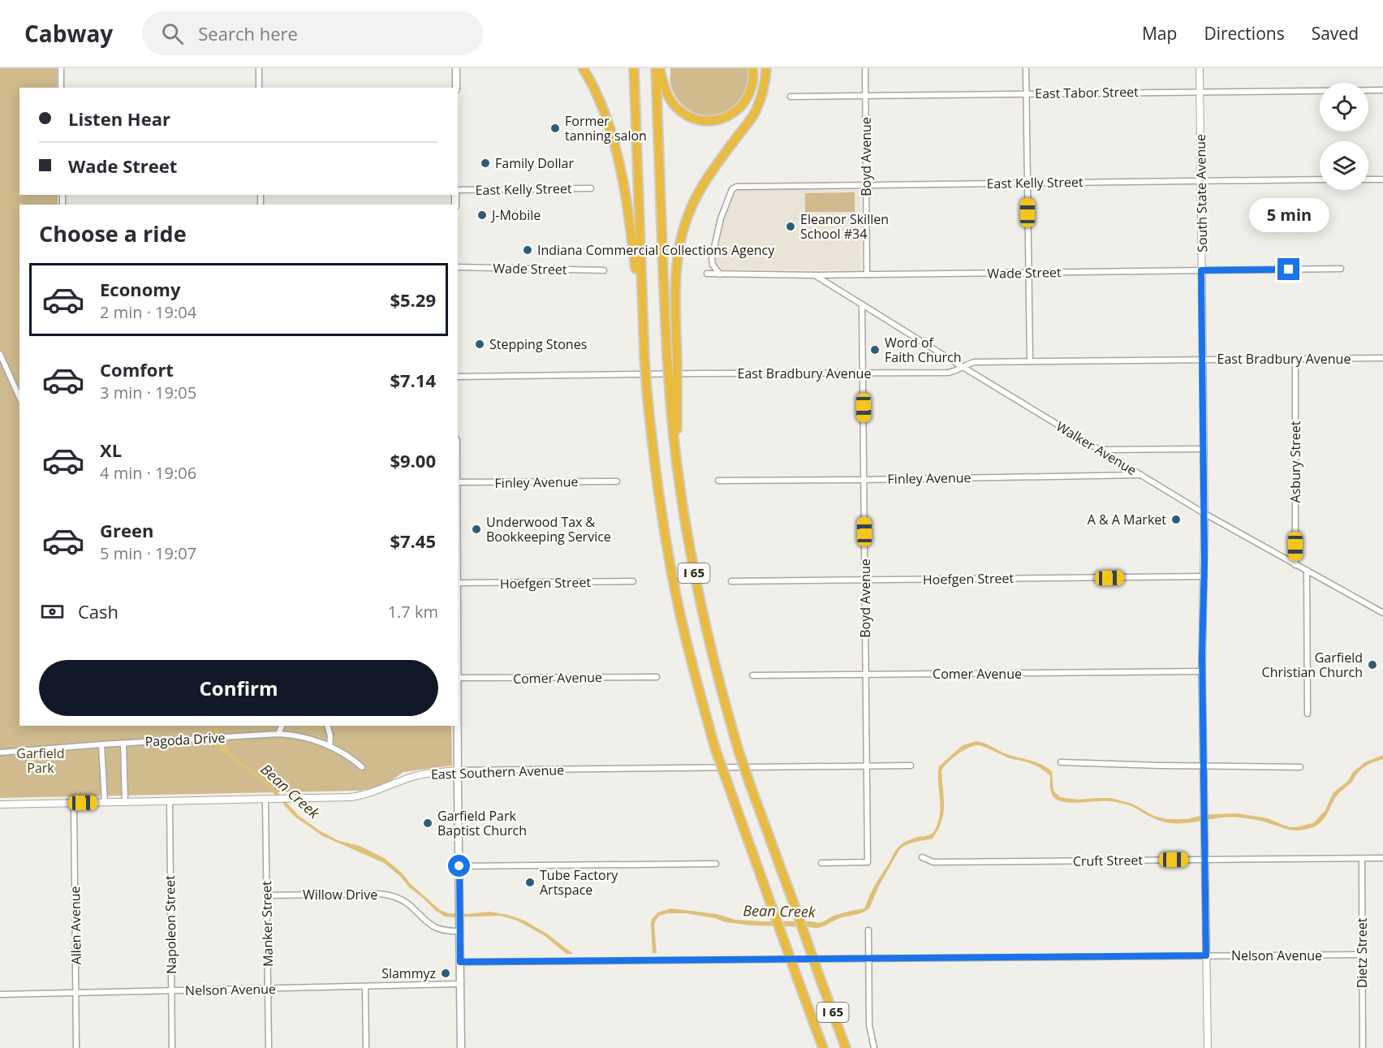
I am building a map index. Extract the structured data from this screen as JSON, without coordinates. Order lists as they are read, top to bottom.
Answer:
{
  "streets": {
    "highway": ["I 65"],
    "street": [
      "East Tabor Street",
      "Boyd Avenue",
      "East Kelly Street",
      "South State Avenue",
      "Wade Street",
      "East Bradbury Avenue",
      "Walker Avenue",
      "Asbury Street",
      "Finley Avenue",
      "Hoefgen Street",
      "Comer Avenue",
      "Pagoda Drive",
      "East Southern Avenue",
      "Cruft Street",
      "Willow Drive",
      "Manker Street",
      "Napoleon Street",
      "Allen Avenue",
      "Dietz Street",
      "Nelson Avenue"
    ]
  },
  "crossings": [
    ["East Tabor Street", "Boyd Avenue"],
    ["East Tabor Street", "South State Avenue"],
    ["Boyd Avenue", "East Kelly Street"],
    ["Boyd Avenue", "Wade Street"],
    ["Boyd Avenue", "East Bradbury Avenue"],
    ["Boyd Avenue", "Walker Avenue"],
    ["Boyd Avenue", "Finley Avenue"],
    ["Boyd Avenue", "Hoefgen Street"],
    ["Boyd Avenue", "Comer Avenue"],
    ["Boyd Avenue", "East Southern Avenue"],
    ["East Kelly Street", "South State Avenue"],
    ["East Kelly Street", "Wade Street"],
    ["South State Avenue", "Wade Street"],
    ["South State Avenue", "East Bradbury Avenue"],
    ["South State Avenue", "Walker Avenue"],
    ["South State Avenue", "Hoefgen Street"],
    ["South State Avenue", "Comer Avenue"],
    ["South State Avenue", "Cruft Street"],
    ["South State Avenue", "Nelson Avenue"],
    ["Wade Street", "Walker Avenue"],
    ["East Bradbury Avenue", "Walker Avenue"],
    ["East Bradbury Avenue", "Asbury Street"],
    ["Walker Avenue", "Asbury Street"],
    ["Walker Avenue", "Finley Avenue"],
    ["East Southern Avenue", "Manker Street"],
    ["East Southern Avenue", "Napoleon Street"],
    ["East Southern Avenue", "Allen Avenue"],
    ["Cruft Street", "Dietz Street"],
    ["Willow Drive", "Manker Street"],
    ["Manker Street", "Nelson Avenue"],
    ["Napoleon Street", "Nelson Avenue"],
    ["Allen Avenue", "Nelson Avenue"],
    ["Dietz Street", "Nelson Avenue"]
  ],
  "water": ["Bean Creek"],
  "parks": ["Garfield Park"],
  "places": [
    "Former tanning salon",
    "Family Dollar",
    "J-Mobile",
    "Eleanor Skillen School #34",
    "Indiana Commercial Collections Agency",
    "Stepping Stones",
    "Word of Faith Church",
    "A & A Market",
    "Underwood Tax & Bookkeeping Service",
    "Garfield Christian Church",
    "Garfield Park Baptist Church",
    "Tube Factory Artspace",
    "Slammyz"
  ],
  "page": {
    "header": "Cabway",
    "search": "Search here",
    "nav": ["Map", "Directions", "Saved"],
    "banner": ["Listen Hear", "Wade Street"],
    "bubble": "5 min",
    "heading": "Choose a ride",
    "list": [
      {
        "name": "Economy",
        "note": "2 min · 19:04",
        "value": "$5.29"
      },
      {
        "name": "Comfort",
        "note": "3 min · 19:05",
        "value": "$7.14"
      },
      {
        "name": "XL",
        "note": "4 min · 19:06",
        "value": "$9.00"
      },
      {
        "name": "Green",
        "note": "5 min · 19:07",
        "value": "$7.45"
      }
    ],
    "pay": ["Cash", "1.7 km"],
    "buttons": "Confirm"
  }
}
